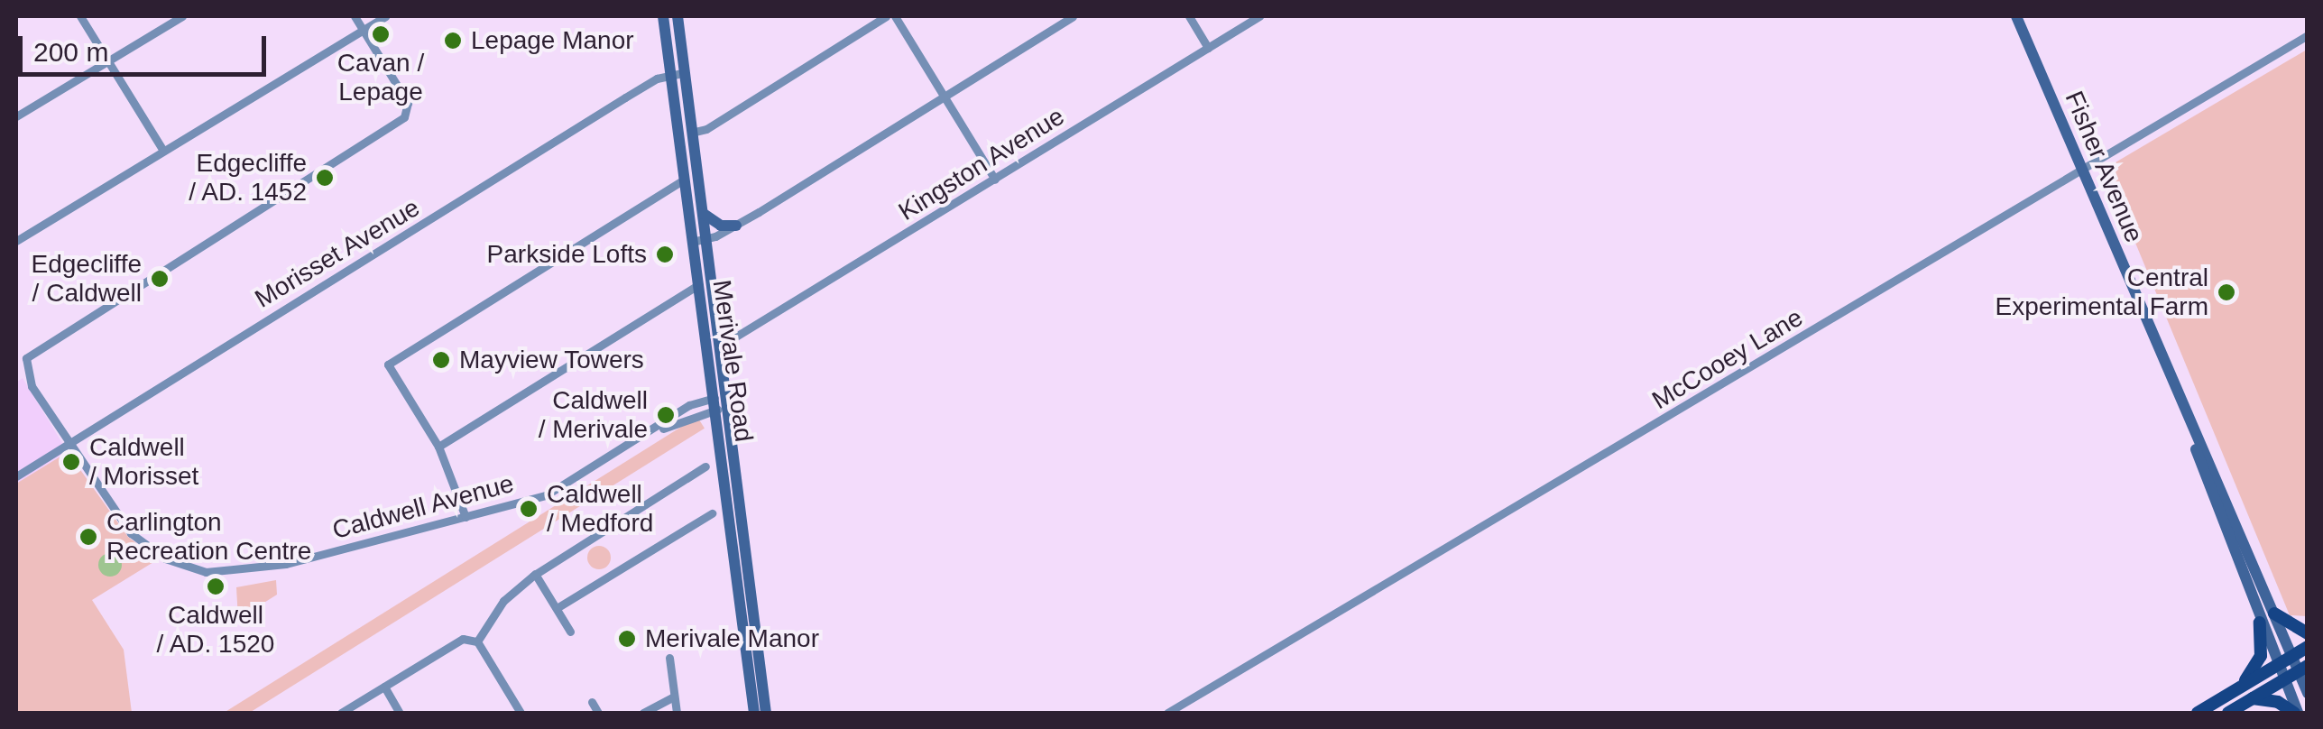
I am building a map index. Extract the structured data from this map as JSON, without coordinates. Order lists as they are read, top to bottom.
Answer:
{
  "streets": {
    "main road": ["Fisher Avenue", "Merivale Road"],
    "street": [
      "Kingston Avenue",
      "Morisset Avenue",
      "McCooey Lane",
      "Caldwell Avenue"
    ]
  },
  "crossings": [
    ["Kingston Avenue", "Merivale Road"],
    ["Fisher Avenue", "McCooey Lane"],
    ["Morisset Avenue", "Merivale Road"],
    ["Morisset Avenue", "Caldwell Avenue"],
    ["Merivale Road", "Caldwell Avenue"]
  ],
  "places": [
    "Cavan / Lepage",
    "Lepage Manor",
    "Edgecliffe / AD. 1452",
    "Parkside Lofts",
    "Edgecliffe / Caldwell",
    "Central Experimental Farm",
    "Mayview Towers",
    "Caldwell / Merivale",
    "Caldwell / Morisset",
    "Caldwell / Medford",
    "Carlington Recreation Centre",
    "Caldwell / AD. 1520",
    "Merivale Manor"
  ],
  "scale_bar": "200 m"
}
